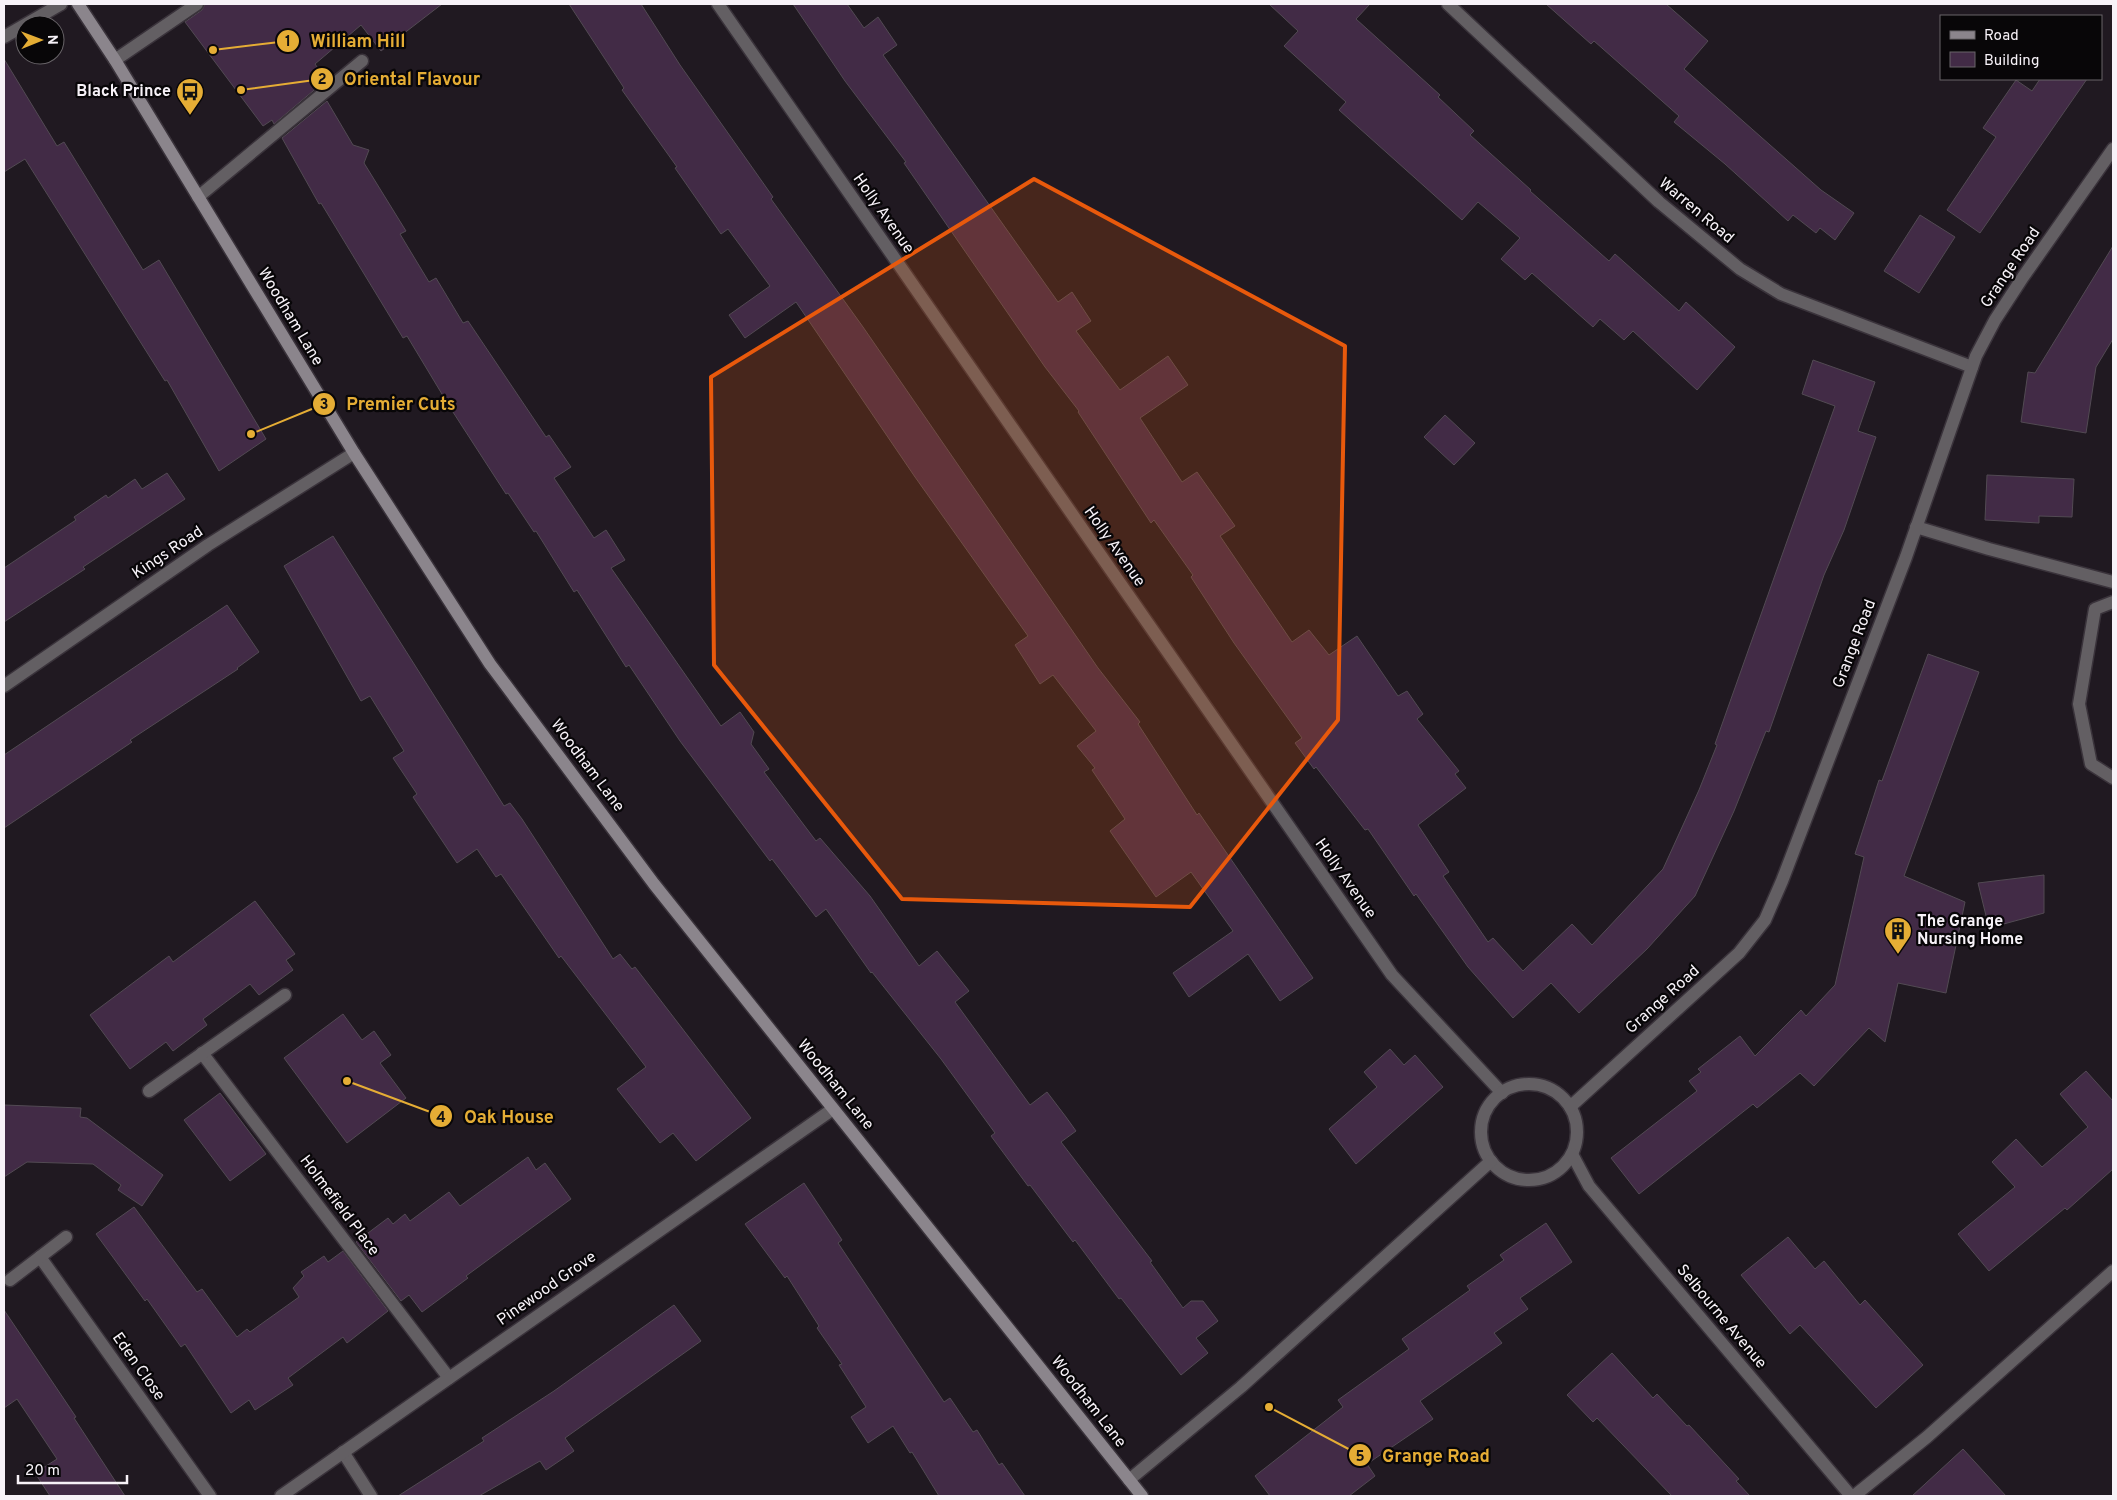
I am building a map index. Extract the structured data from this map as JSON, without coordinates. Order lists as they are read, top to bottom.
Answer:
{
  "streets": {
    "main road": ["Woodham Lane"],
    "street": [
      "Warren Road",
      "Holly Avenue",
      "Grange Road",
      "Kings Road",
      "Holmefield Place",
      "Pinewood Grove",
      "Selbourne Avenue",
      "Eden Close"
    ]
  },
  "crossings": [
    ["Warren Road", "Grange Road"],
    ["Holly Avenue", "Grange Road"],
    ["Holly Avenue", "Selbourne Avenue"],
    ["Grange Road", "Selbourne Avenue"],
    ["Woodham Lane", "Kings Road"],
    ["Woodham Lane", "Pinewood Grove"],
    ["Holmefield Place", "Pinewood Grove"]
  ],
  "places": {
    "other": [
      "William Hill",
      "Oriental Flavour",
      "Premier Cuts",
      "Oak House",
      "Grange Road"
    ],
    "bus stop": ["Black Prince"],
    "building": ["The Grange Nursing Home"]
  },
  "legend": ["Road", "Building"],
  "scale_bar": "20 m",
  "north": "right"
}
